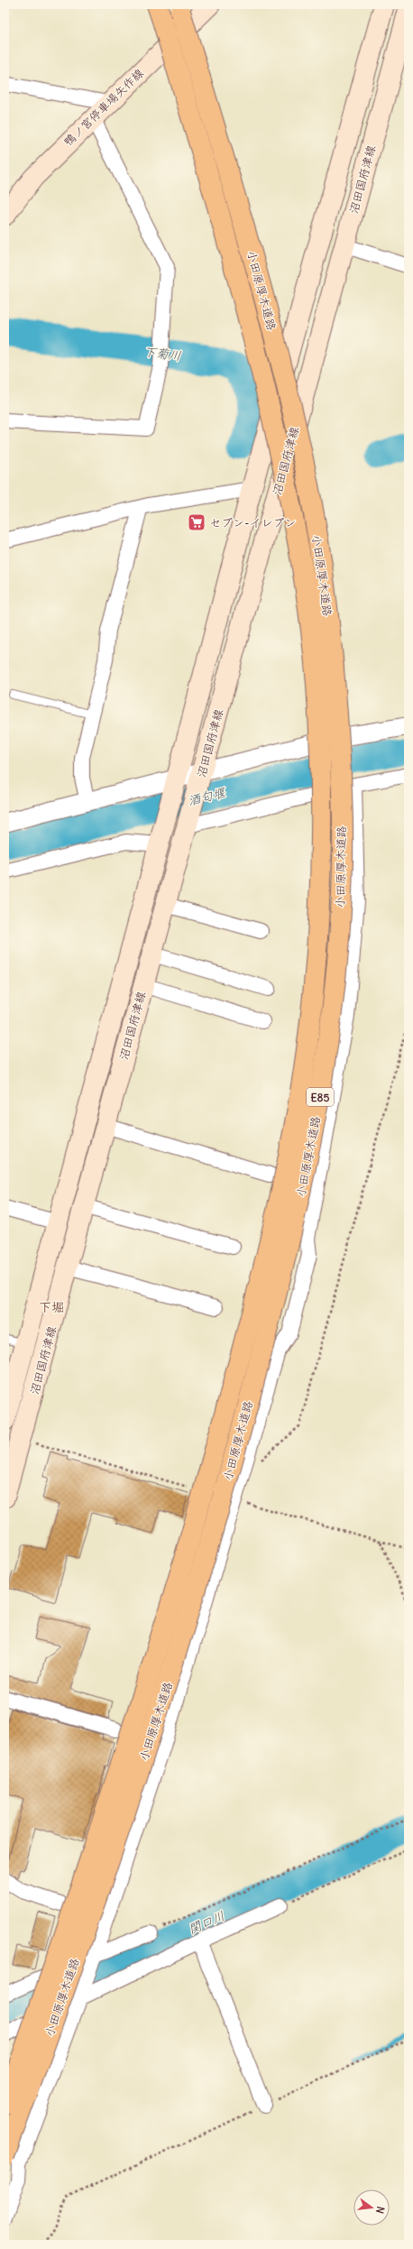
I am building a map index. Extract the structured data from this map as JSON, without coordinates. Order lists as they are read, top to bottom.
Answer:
{
  "streets": {
    "highway": ["小田原厚木道路", "E85"],
    "main road": ["鴨ノ宮停車場矢作線", "沼田国府津線"]
  },
  "districts": ["下堀"],
  "water": ["下菊川", "酒匂堰", "関口川"],
  "places": {
    "supermarket": ["セブン-イレブン"]
  },
  "north": "right"
}
